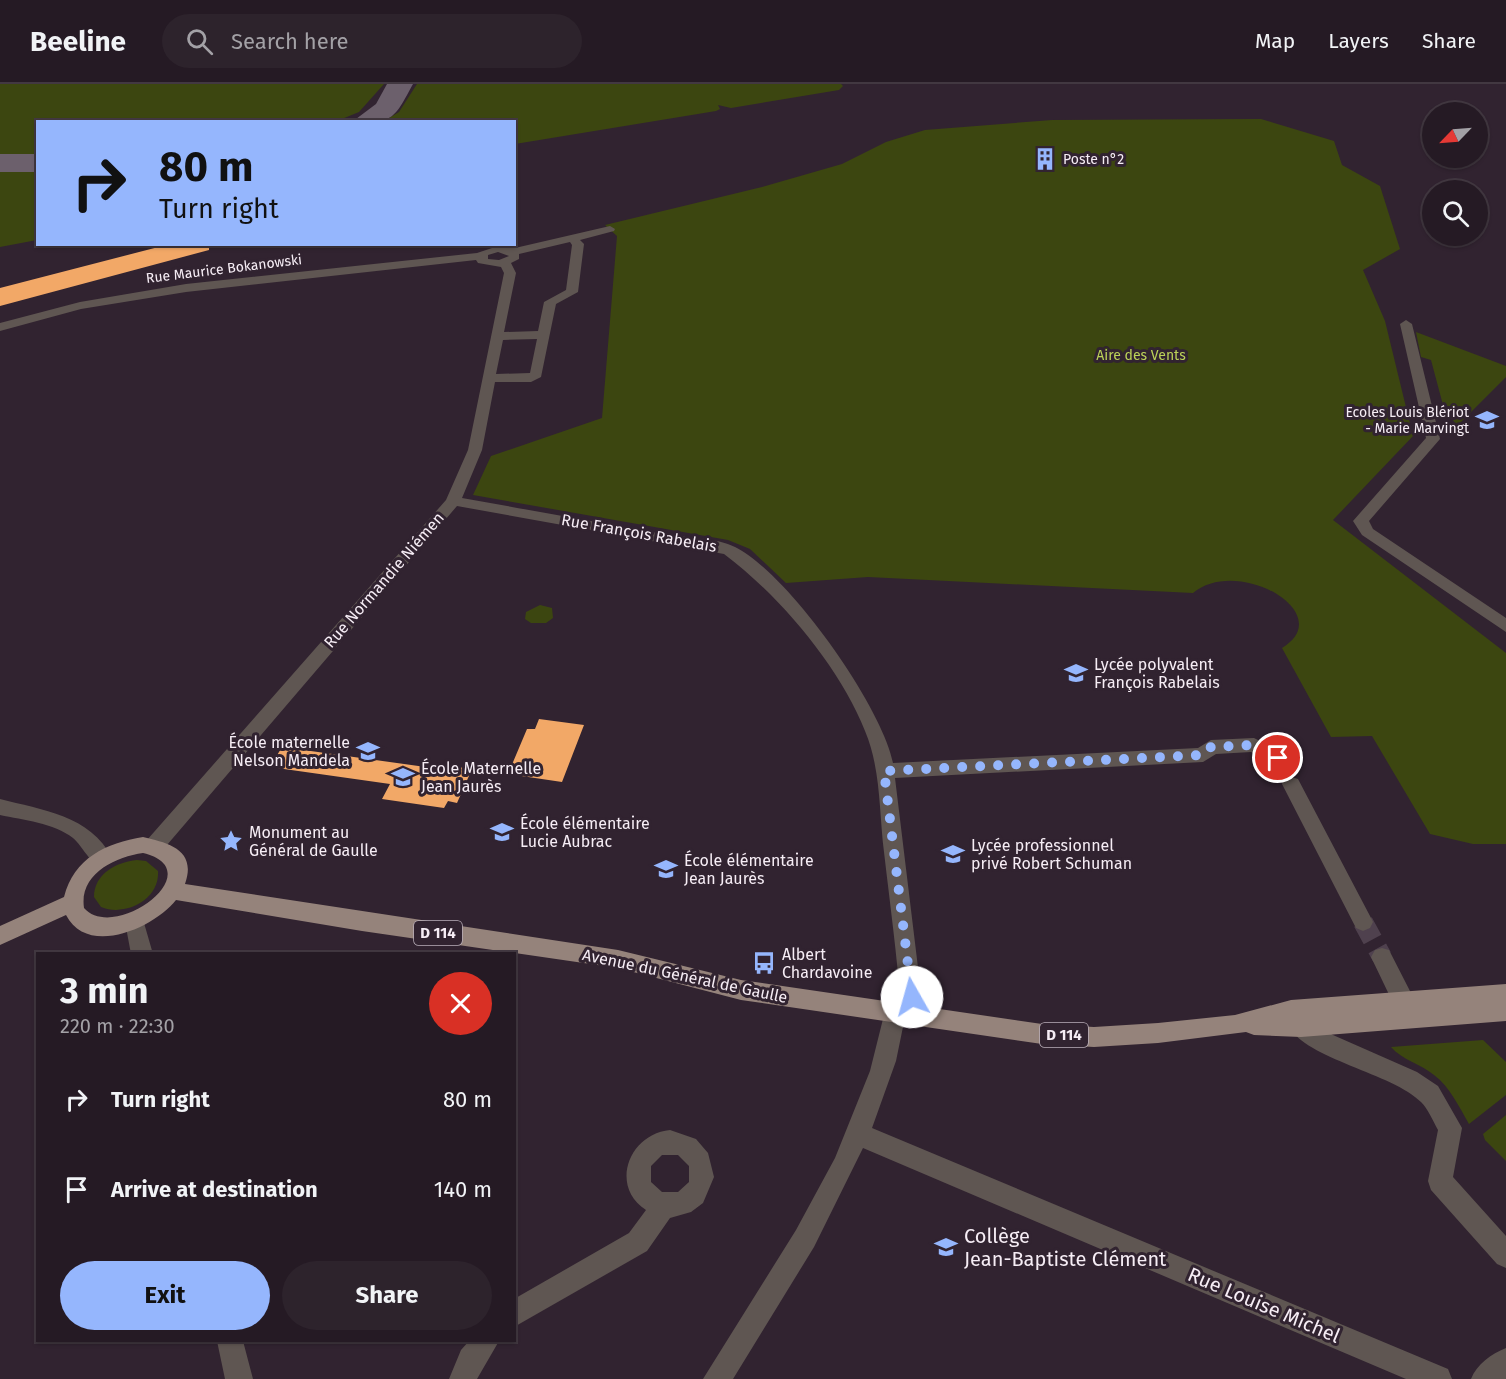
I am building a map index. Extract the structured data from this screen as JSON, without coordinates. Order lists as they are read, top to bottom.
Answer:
{
  "streets": {
    "main road": ["D 114", "Avenue du Général de Gaulle"],
    "street": [
      "Rue Maurice Bokanowski",
      "Rue François Rabelais",
      "Rue Normandie Niémen",
      "Rue Louise Michel"
    ]
  },
  "crossings": [
    ["Rue Maurice Bokanowski", "Rue Normandie Niémen"],
    ["Rue François Rabelais", "Rue Normandie Niémen"],
    ["Rue François Rabelais", "Avenue du Général de Gaulle"],
    ["Rue François Rabelais", "Rue Louise Michel"],
    ["Rue Normandie Niémen", "Avenue du Général de Gaulle"]
  ],
  "parks": ["Aire des Vents"],
  "places": {
    "building": ["Poste n°2"],
    "school or university": [
      "Ecoles Louis Blériot - Marie Marvingt",
      "Lycée polyvalent François Rabelais",
      "École maternelle Nelson Mandela",
      "École Maternelle Jean Jaurès",
      "École élémentaire Lucie Aubrac",
      "Lycée professionnel privé Robert Schuman",
      "École élémentaire Jean Jaurès",
      "Collège Jean-Baptiste Clément"
    ],
    "place": ["Monument au Général de Gaulle"],
    "bus stop": ["Albert Chardavoine"]
  },
  "north": "bottom left",
  "page": {
    "header": "Beeline",
    "search": "Search here",
    "nav": ["Map", "Layers", "Share"],
    "turn": ["80 m", "Turn right"],
    "heading": ["3 min", "220 m · 22:30"],
    "list": [
      {
        "name": "Turn right",
        "value": "80 m"
      },
      {
        "name": "Arrive at destination",
        "value": "140 m"
      }
    ],
    "buttons": ["Exit", "Share"]
  }
}
